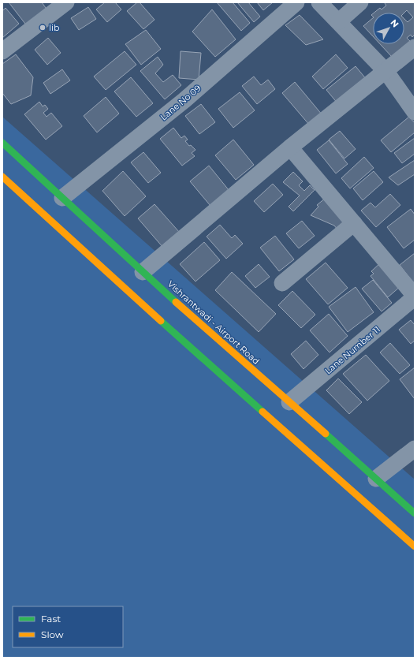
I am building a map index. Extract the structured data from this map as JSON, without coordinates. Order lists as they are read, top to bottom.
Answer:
{
  "streets": {
    "main road": ["Vishrantwadi - Airport Road"],
    "street": ["Lane No 09", "Lane Number 11"]
  },
  "crossings": [
    ["Lane No 09", "Vishrantwadi - Airport Road"],
    ["Vishrantwadi - Airport Road", "Lane Number 11"]
  ],
  "places": ["lib"],
  "legend": ["Fast", "Slow"],
  "north": "top right"
}
